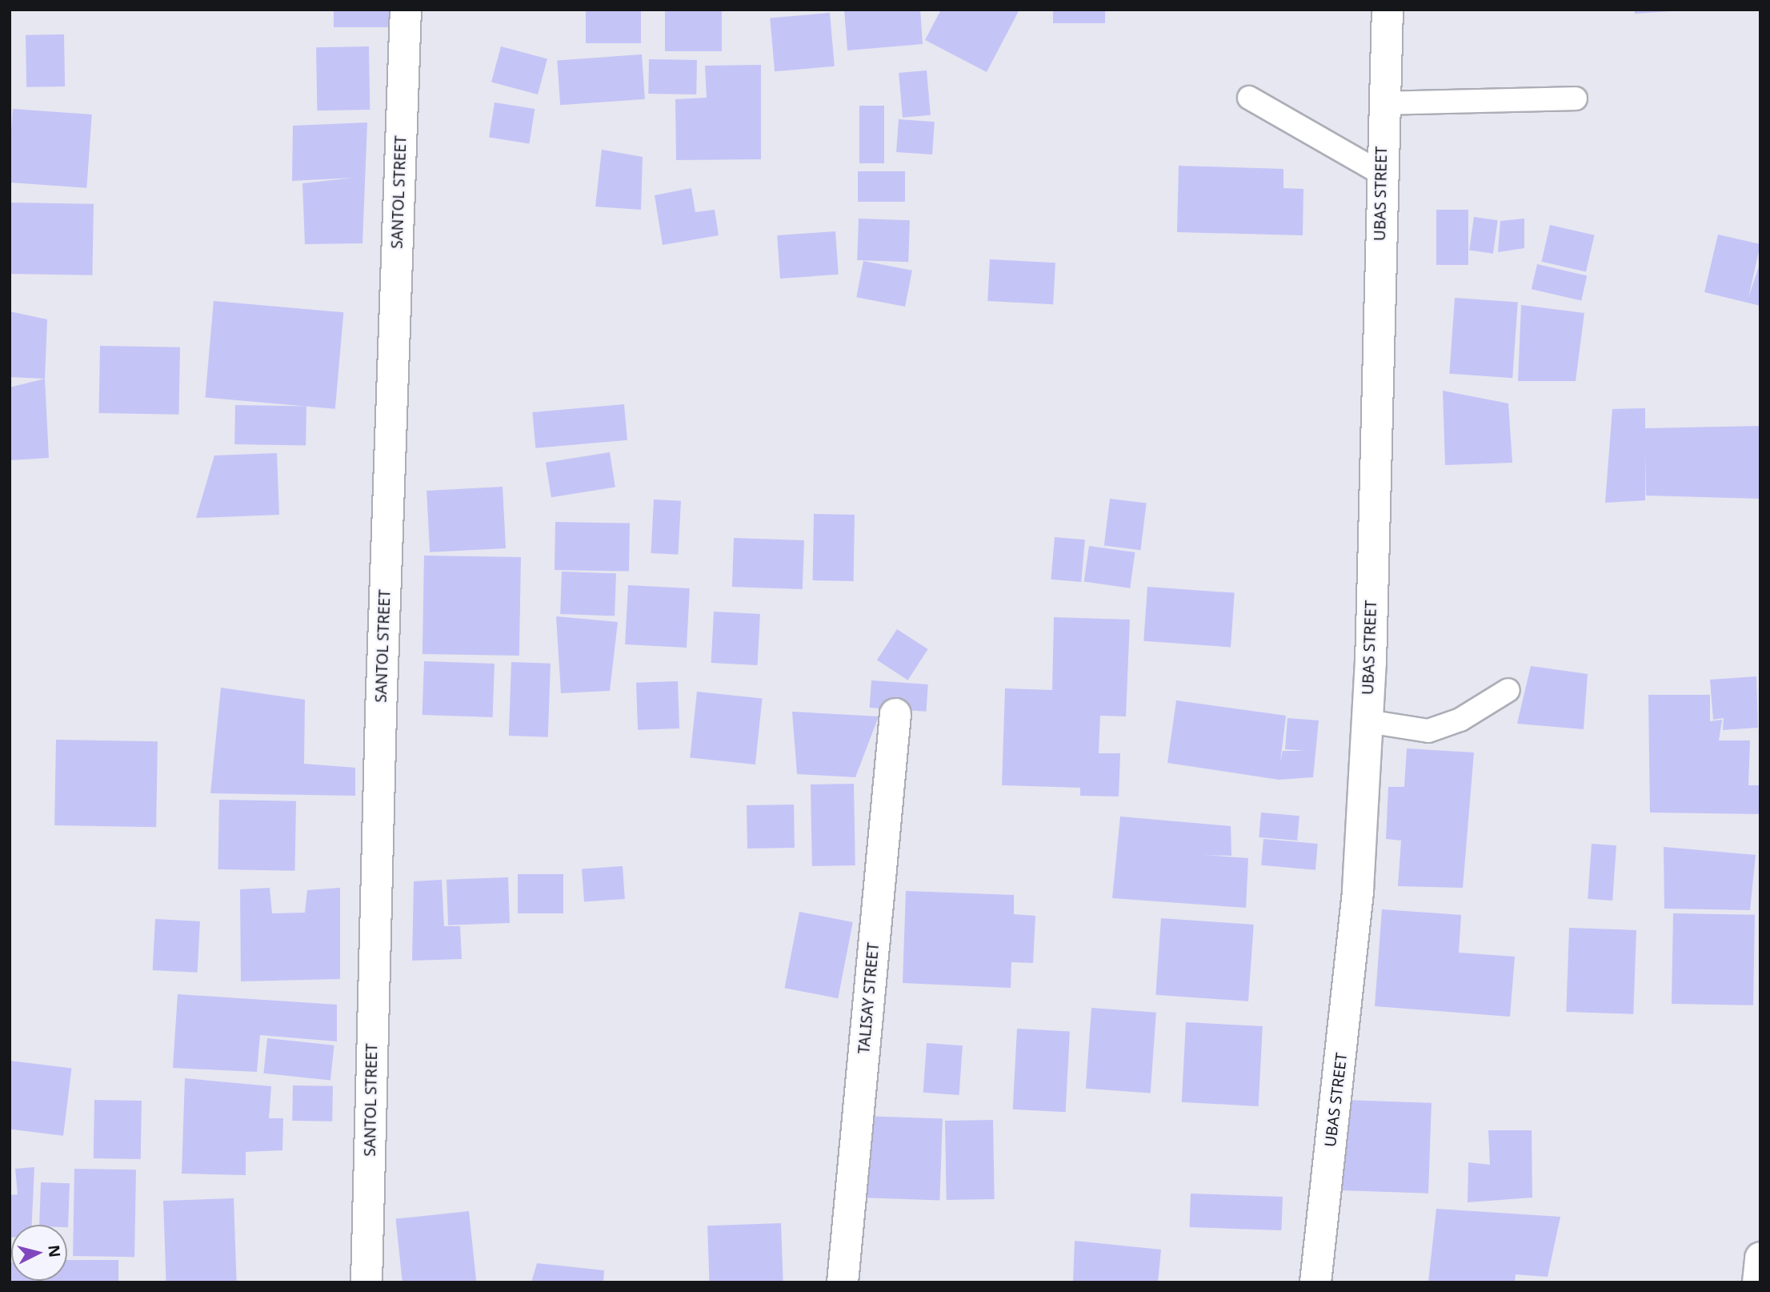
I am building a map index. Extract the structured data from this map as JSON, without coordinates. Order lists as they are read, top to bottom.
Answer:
{
  "streets": {
    "street": ["SANTOL STREET", "UBAS STREET", "TALISAY STREET"]
  },
  "north": "right"
}
